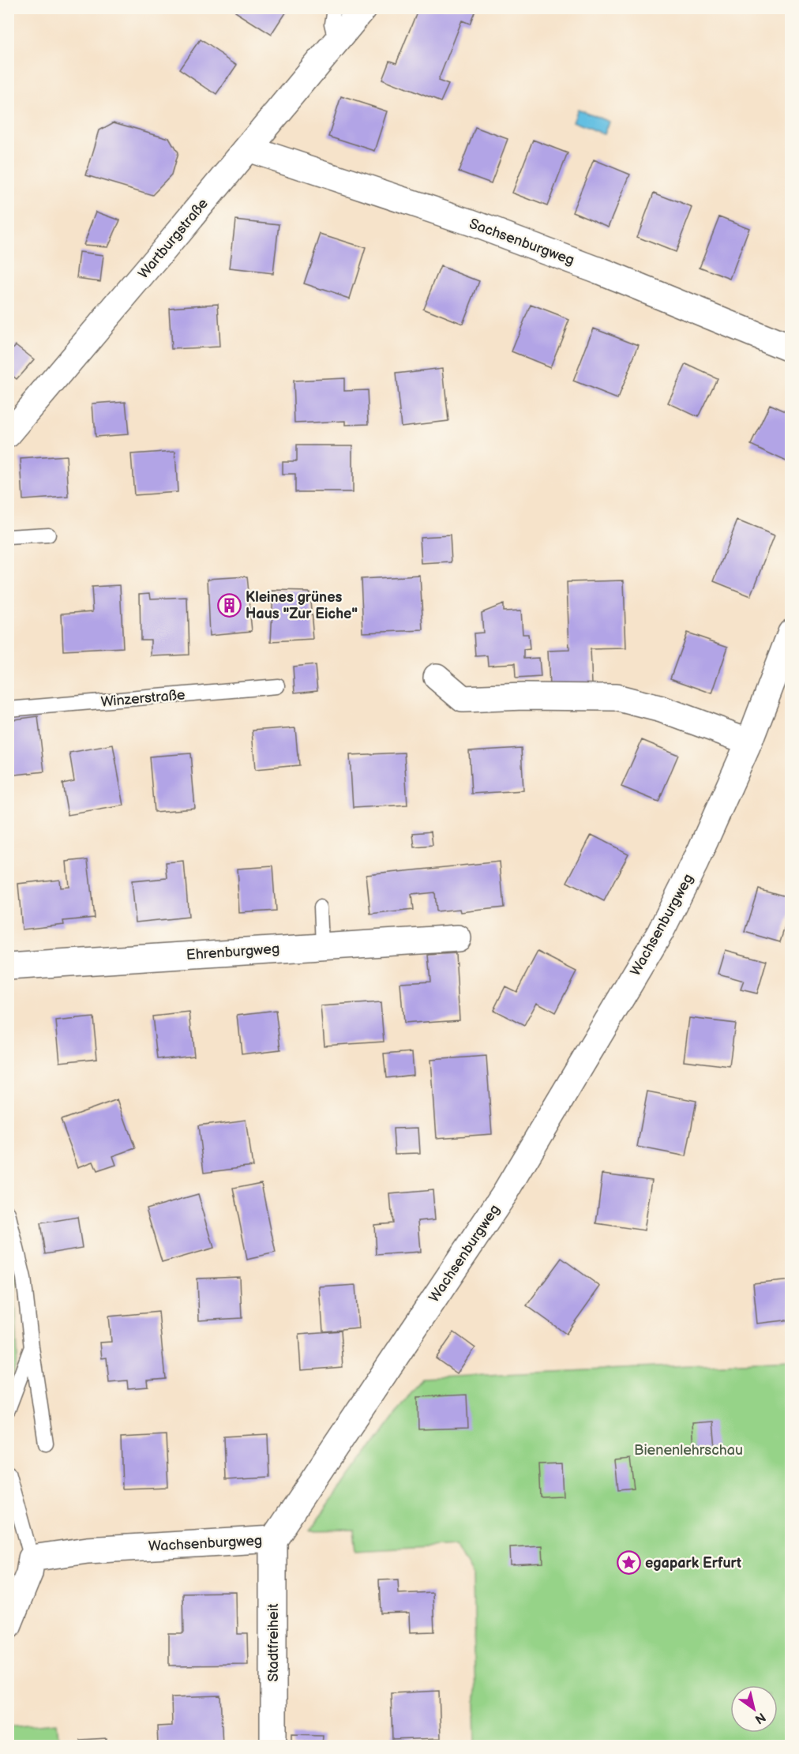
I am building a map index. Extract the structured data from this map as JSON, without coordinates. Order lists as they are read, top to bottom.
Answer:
{
  "streets": {
    "street": [
      "Wartburgstraße",
      "Sachsenburgweg",
      "Wachsenburgweg",
      "Ehrenburgweg",
      "Stadtfreiheit"
    ],
    "lane": ["Winzerstraße"]
  },
  "crossings": [
    ["Wartburgstraße", "Sachsenburgweg"],
    ["Wachsenburgweg", "Stadtfreiheit"]
  ],
  "parks": ["Bienenlehrschau"],
  "places": {
    "building": ["Kleines grünes Haus \"Zur Eiche\""],
    "place": ["egapark Erfurt"]
  },
  "north": "bottom right"
}
